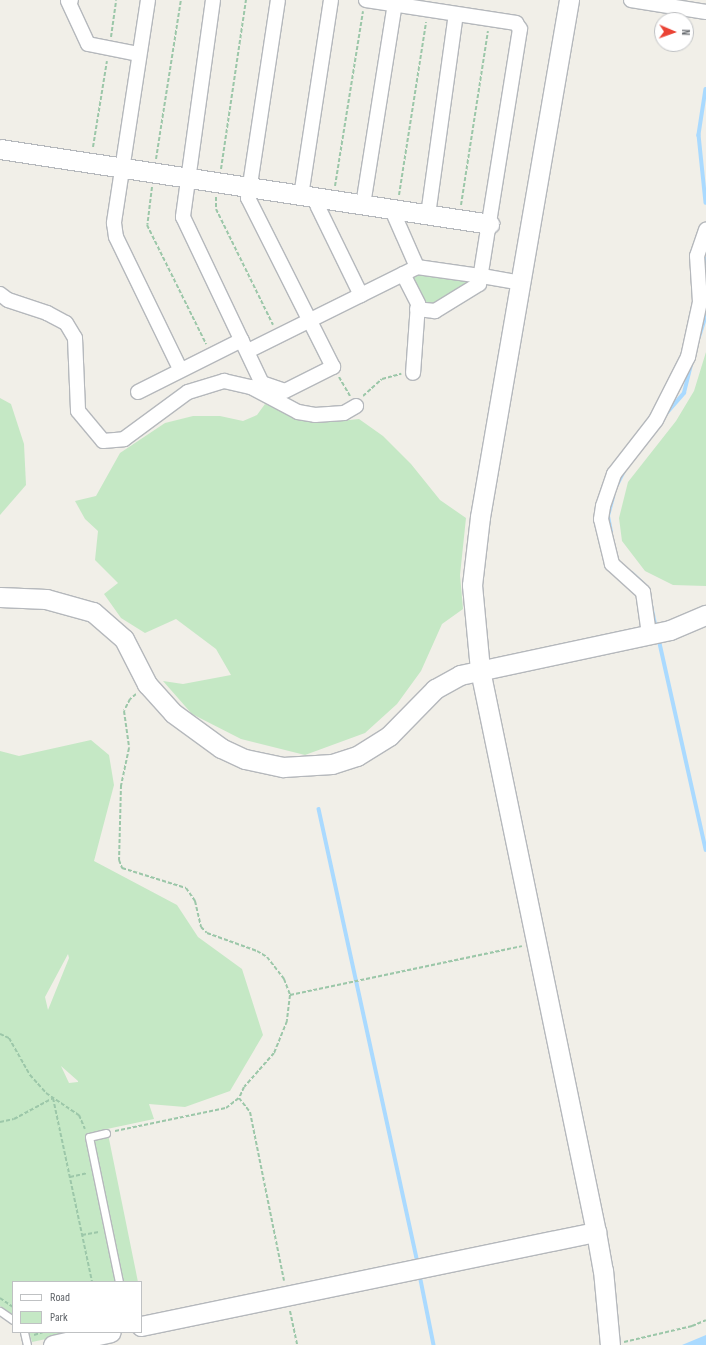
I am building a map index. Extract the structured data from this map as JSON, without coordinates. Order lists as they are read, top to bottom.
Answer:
{
  "legend": ["Road", "Park"],
  "north": "right"
}
